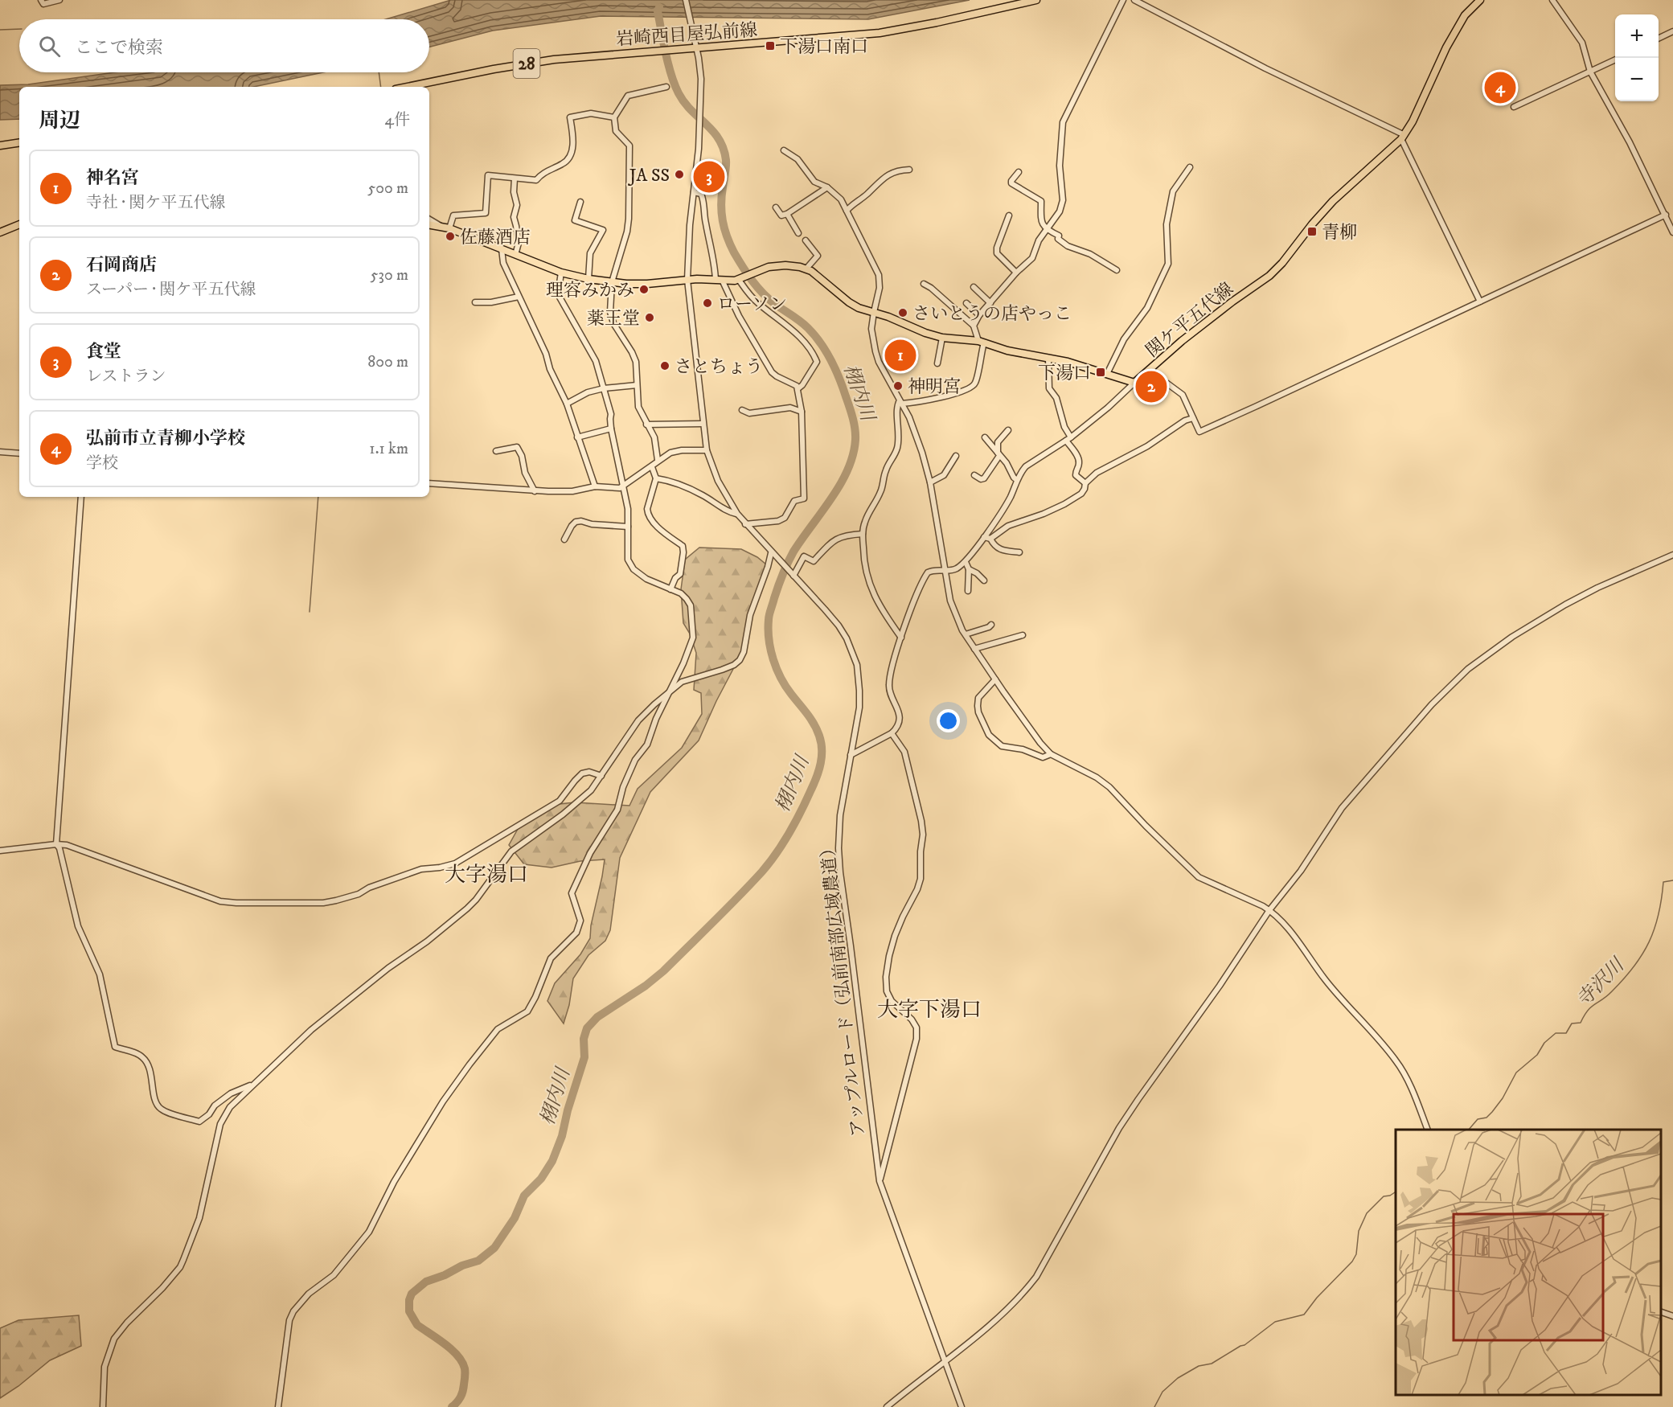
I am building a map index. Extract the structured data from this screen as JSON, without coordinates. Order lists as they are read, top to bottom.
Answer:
{
  "streets": {
    "main road": ["岩崎西目屋弘前線", "28", "関ケ平五代線"],
    "street": ["アップルロード（弘前南部広域農道）"]
  },
  "crossings": [
    ["岩崎西目屋弘前線", "アップルロード（弘前南部広域農道）"]
  ],
  "districts": ["大字湯口", "大字下湯口"],
  "water": ["栩内川", "寺沢川"],
  "places": {
    "transit": ["下湯口南口", "青柳", "下湯口"],
    "other": [
      "JA SS",
      "佐藤酒店",
      "理容みかみ",
      "ローソン",
      "さいとうの店やっこ",
      "薬王堂",
      "さとちょう",
      "神明宮"
    ]
  },
  "page": {
    "map_buttons": ["+", "−"],
    "search": "ここで検索",
    "pins": [
      "4",
      "3",
      "1",
      "2"
    ],
    "heading": ["周辺", "4件"],
    "list": [
      {
        "mark": "1",
        "name": "神名宮",
        "note": "寺社 · 関ケ平五代線",
        "value": "500 m"
      },
      {
        "mark": "2",
        "name": "石岡商店",
        "note": "スーパー · 関ケ平五代線",
        "value": "530 m"
      },
      {
        "mark": "3",
        "name": "食堂",
        "note": "レストラン",
        "value": "800 m"
      },
      {
        "mark": "4",
        "name": "弘前市立青柳小学校",
        "note": "学校",
        "value": "1.1 km"
      }
    ]
  }
}
